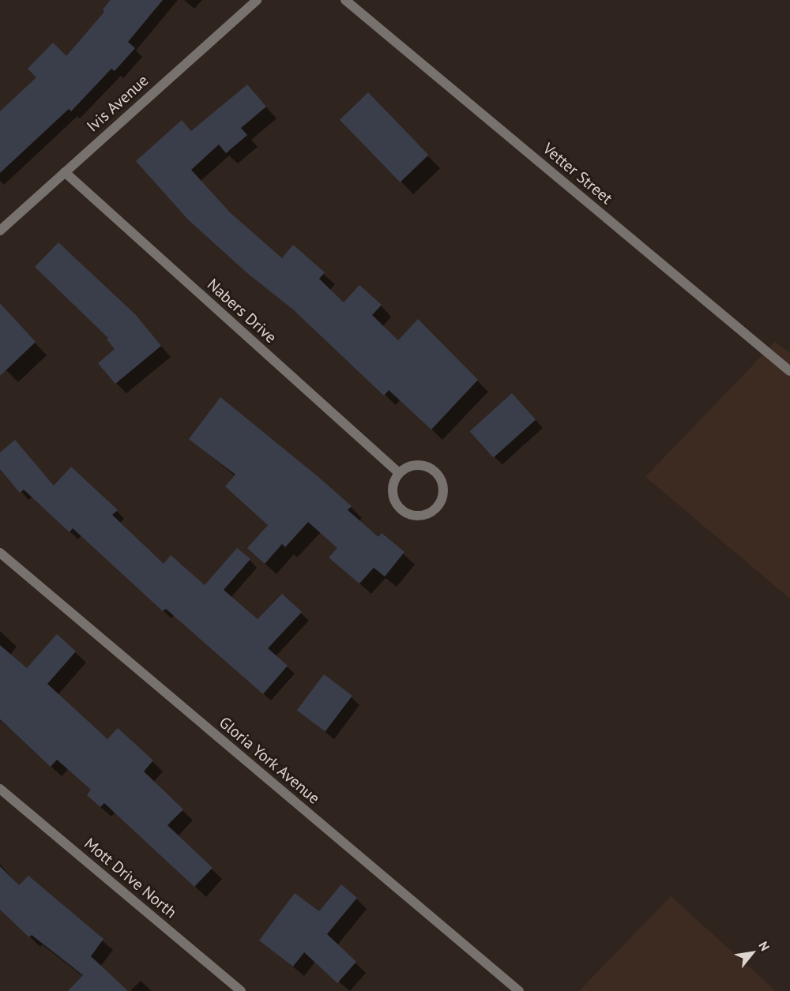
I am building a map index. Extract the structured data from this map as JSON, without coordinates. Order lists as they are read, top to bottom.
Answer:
{
  "streets": {
    "street": [
      "Ivis Avenue",
      "Vetter Street",
      "Nabers Drive",
      "Gloria York Avenue",
      "Mott Drive North"
    ]
  },
  "crossings": [
    ["Ivis Avenue", "Nabers Drive"]
  ],
  "north": "top right"
}
